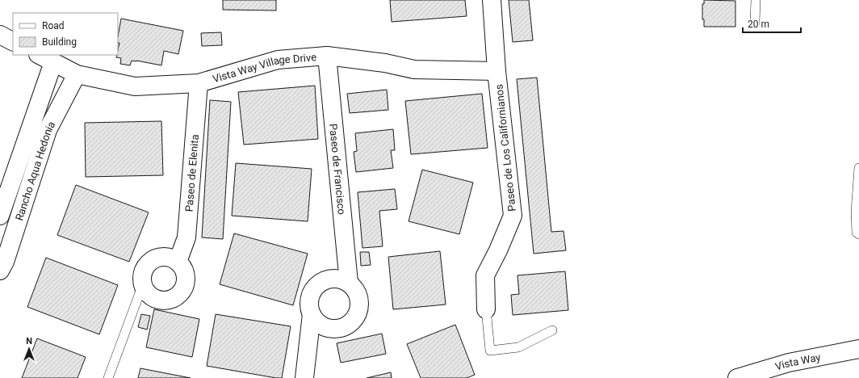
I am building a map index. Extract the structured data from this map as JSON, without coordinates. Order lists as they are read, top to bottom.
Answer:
{
  "streets": {
    "street": [
      "Vista Way Village Drive",
      "Paseo de Los Californianos",
      "Paseo de Francisco",
      "Rancho Aqua Hedonia",
      "Paseo de Elenita",
      "Vista Way"
    ]
  },
  "crossings": [
    ["Vista Way Village Drive", "Paseo de Los Californianos"],
    ["Vista Way Village Drive", "Paseo de Francisco"],
    ["Vista Way Village Drive", "Rancho Aqua Hedonia"],
    ["Vista Way Village Drive", "Paseo de Elenita"]
  ],
  "legend": ["Road", "Building"],
  "scale_bar": "20 m",
  "north": "top"
}
